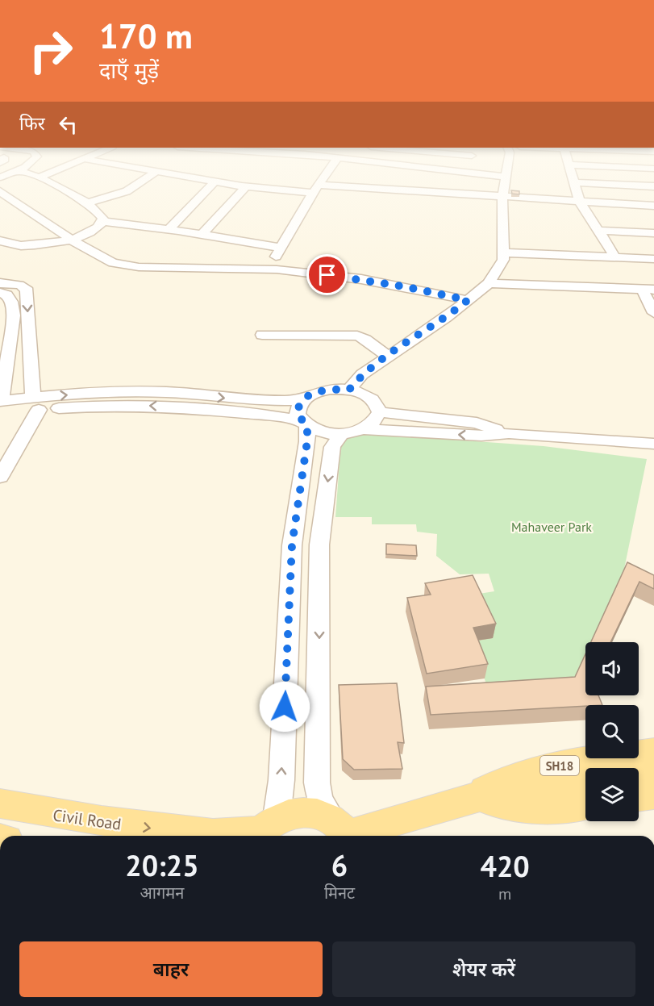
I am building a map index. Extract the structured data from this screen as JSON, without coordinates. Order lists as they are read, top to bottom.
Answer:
{
  "streets": {
    "main road": ["SH18", "Civil Road"]
  },
  "crossings": [
    ["SH18", "Civil Road"]
  ],
  "one_way": ["Civil Road"],
  "parks": ["Mahaveer Park"],
  "page": {
    "turn": ["170 m", "दाएँ मुड़ें"],
    "then": "फिर",
    "eta": [
      "20:25",
      "आगमन",
      "6",
      "मिनट",
      "420",
      "m"
    ],
    "buttons": ["बाहर", "शेयर करें"]
  }
}
